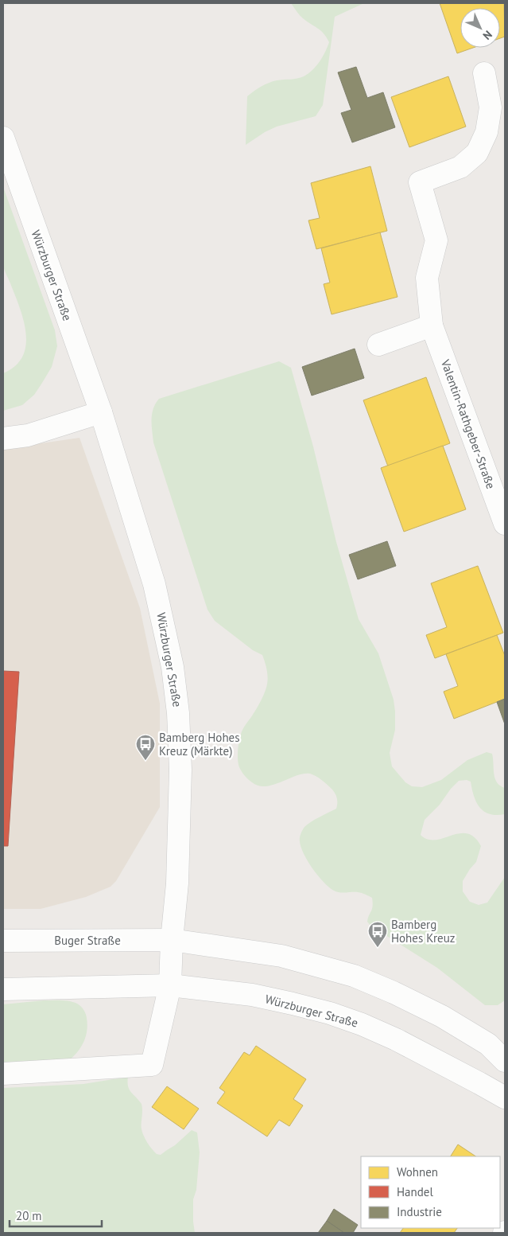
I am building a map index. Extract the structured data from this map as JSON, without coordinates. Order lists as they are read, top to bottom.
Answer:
{
  "streets": {
    "street": ["Würzburger Straße", "Valentin-Rathgeber-Straße", "Buger Straße"]
  },
  "crossings": [
    ["Würzburger Straße", "Buger Straße"]
  ],
  "places": {
    "bus stop": ["Bamberg Hohes Kreuz (Märkte)", "Bamberg Hohes Kreuz"]
  },
  "legend": ["Wohnen", "Handel", "Industrie"],
  "scale_bar": "20 m",
  "north": "bottom right"
}
